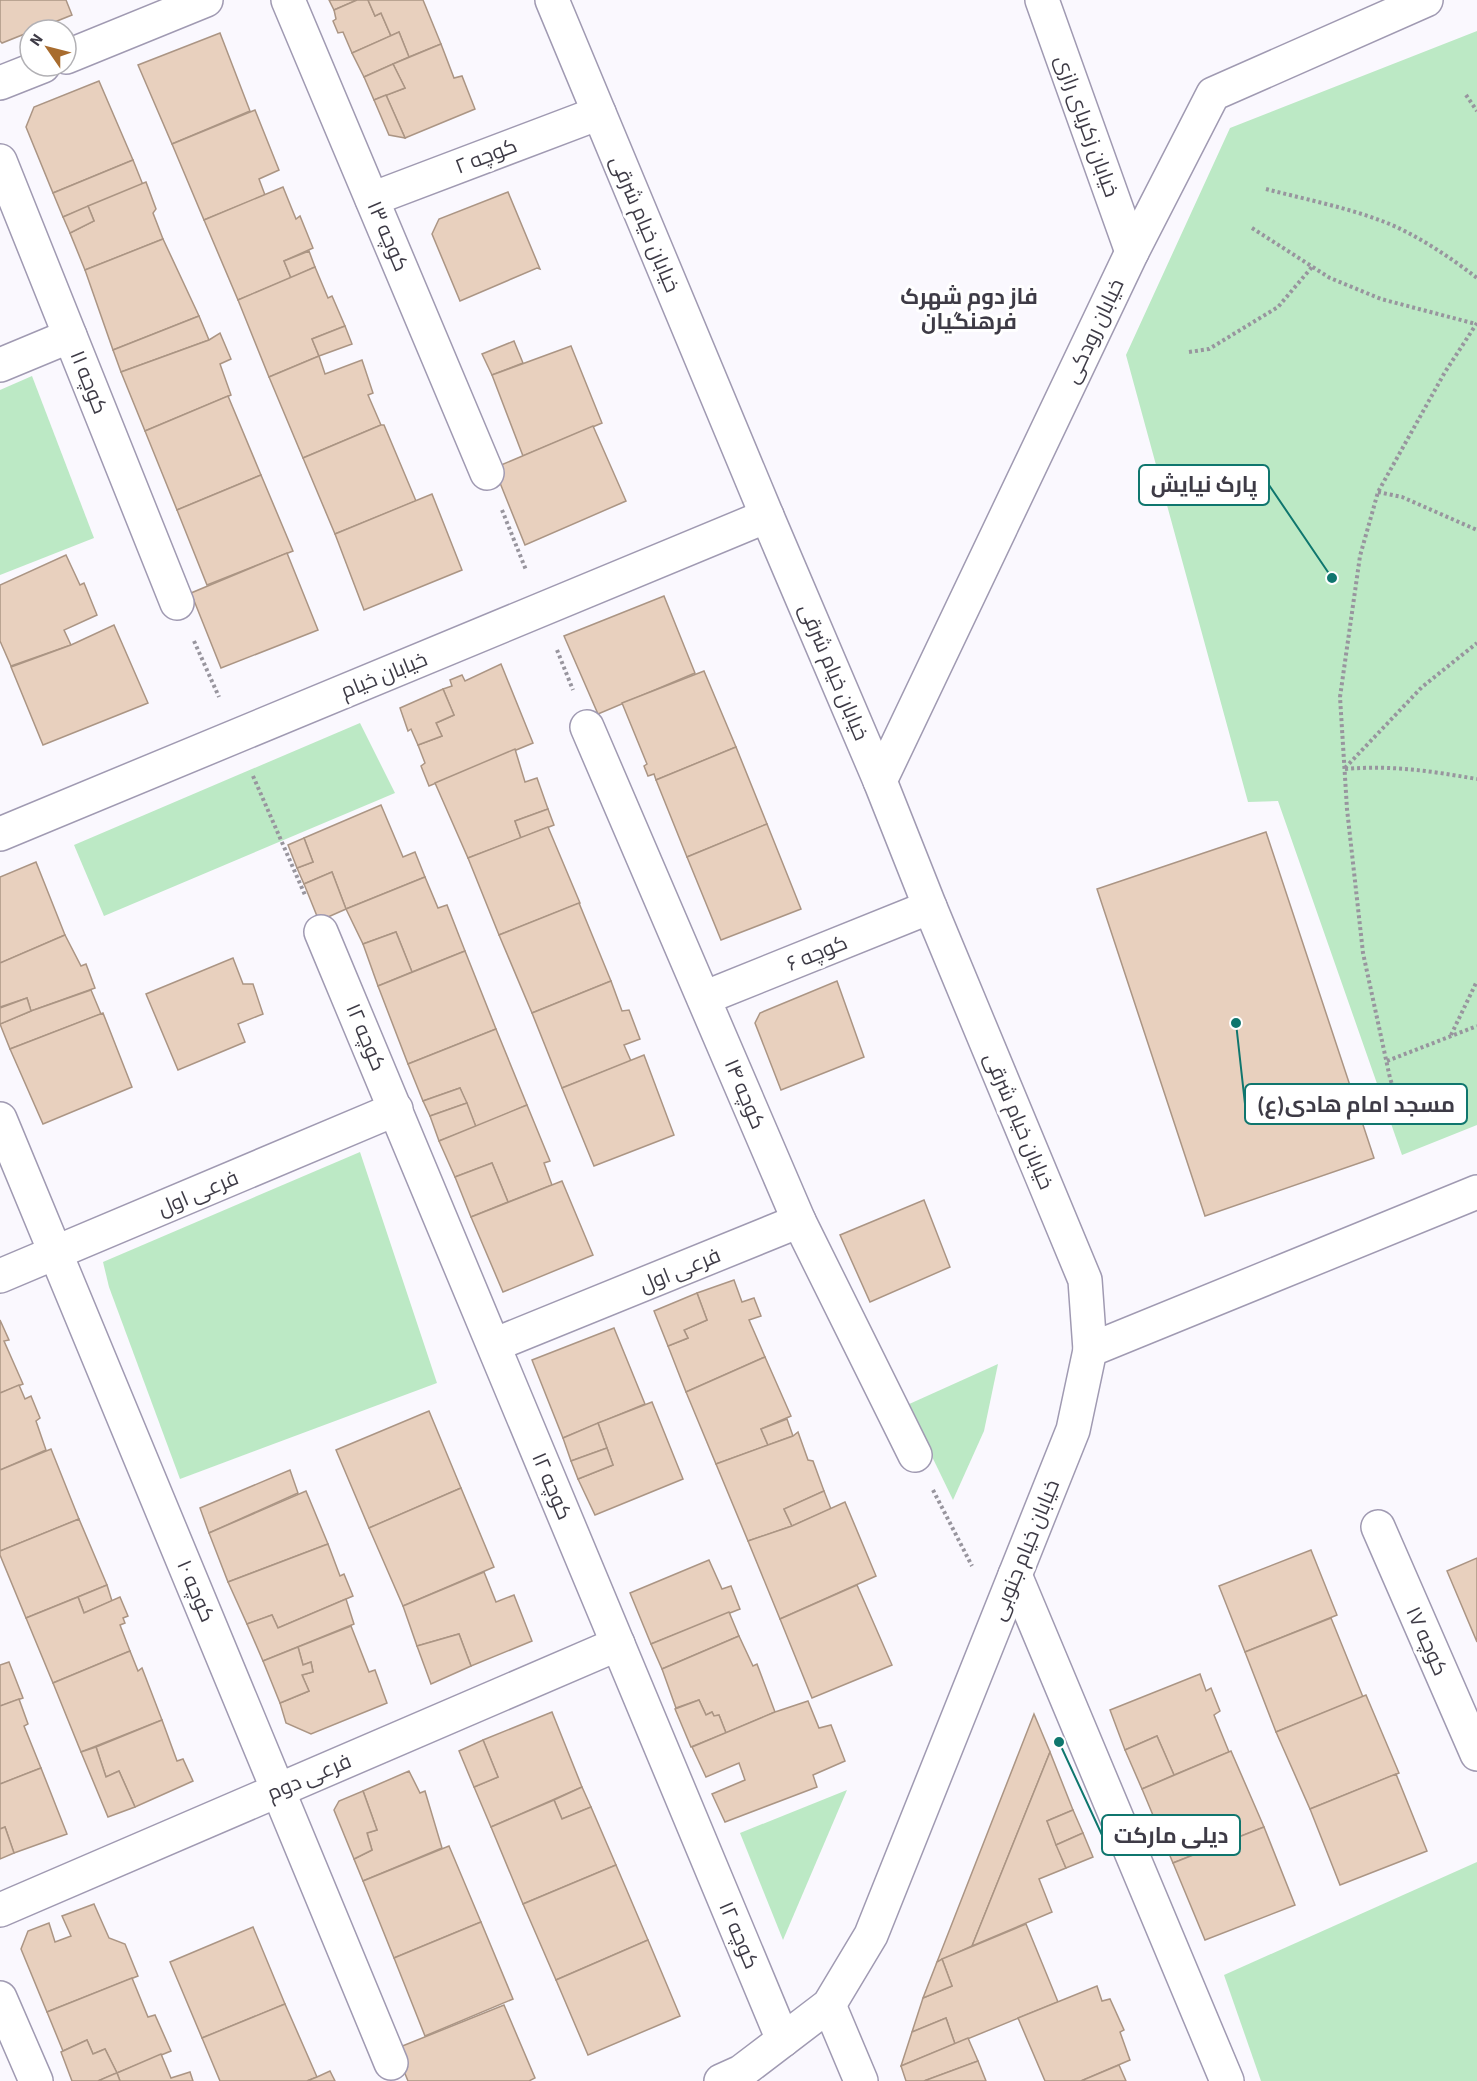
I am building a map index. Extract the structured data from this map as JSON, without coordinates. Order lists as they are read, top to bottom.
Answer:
{
  "streets": {
    "street": [
      "خیابان زکریای رازی",
      "کوچه ۲",
      "خیابان خیام شرقی",
      "کوچه ۱۳",
      "خیابان رودکی",
      "کوچه ۱۱",
      "خیابان خیام",
      "کوچه ۶",
      "کوچه ۱۲",
      "کوچه ۱۴",
      "فرعی اول",
      "خیابان خیام جنوبی",
      "کوچه ۱۰",
      "کوچه ۱۷",
      "فرعی دوم"
    ]
  },
  "crossings": [
    ["خیابان زکریای رازی", "خیابان رودکی"],
    ["کوچه ۲", "خیابان خیام شرقی"],
    ["کوچه ۲", "کوچه ۱۳"],
    ["خیابان خیام شرقی", "خیابان رودکی"],
    ["خیابان خیام شرقی", "خیابان خیام"],
    ["خیابان خیام شرقی", "کوچه ۶"],
    ["خیابان خیام شرقی", "خیابان خیام جنوبی"],
    ["کوچه ۶", "کوچه ۱۴"],
    ["کوچه ۱۲", "فرعی اول"],
    ["کوچه ۱۲", "خیابان خیام جنوبی"],
    ["کوچه ۱۲", "فرعی دوم"],
    ["کوچه ۱۴", "فرعی اول"],
    ["فرعی اول", "کوچه ۱۰"],
    ["کوچه ۱۰", "فرعی دوم"]
  ],
  "districts": ["فاز دوم شهرک فرهنگیان"],
  "places": ["پارک نیایش", "مسجد امام هادی(ع)", "دیلی مارکت"],
  "north": "top left"
}
